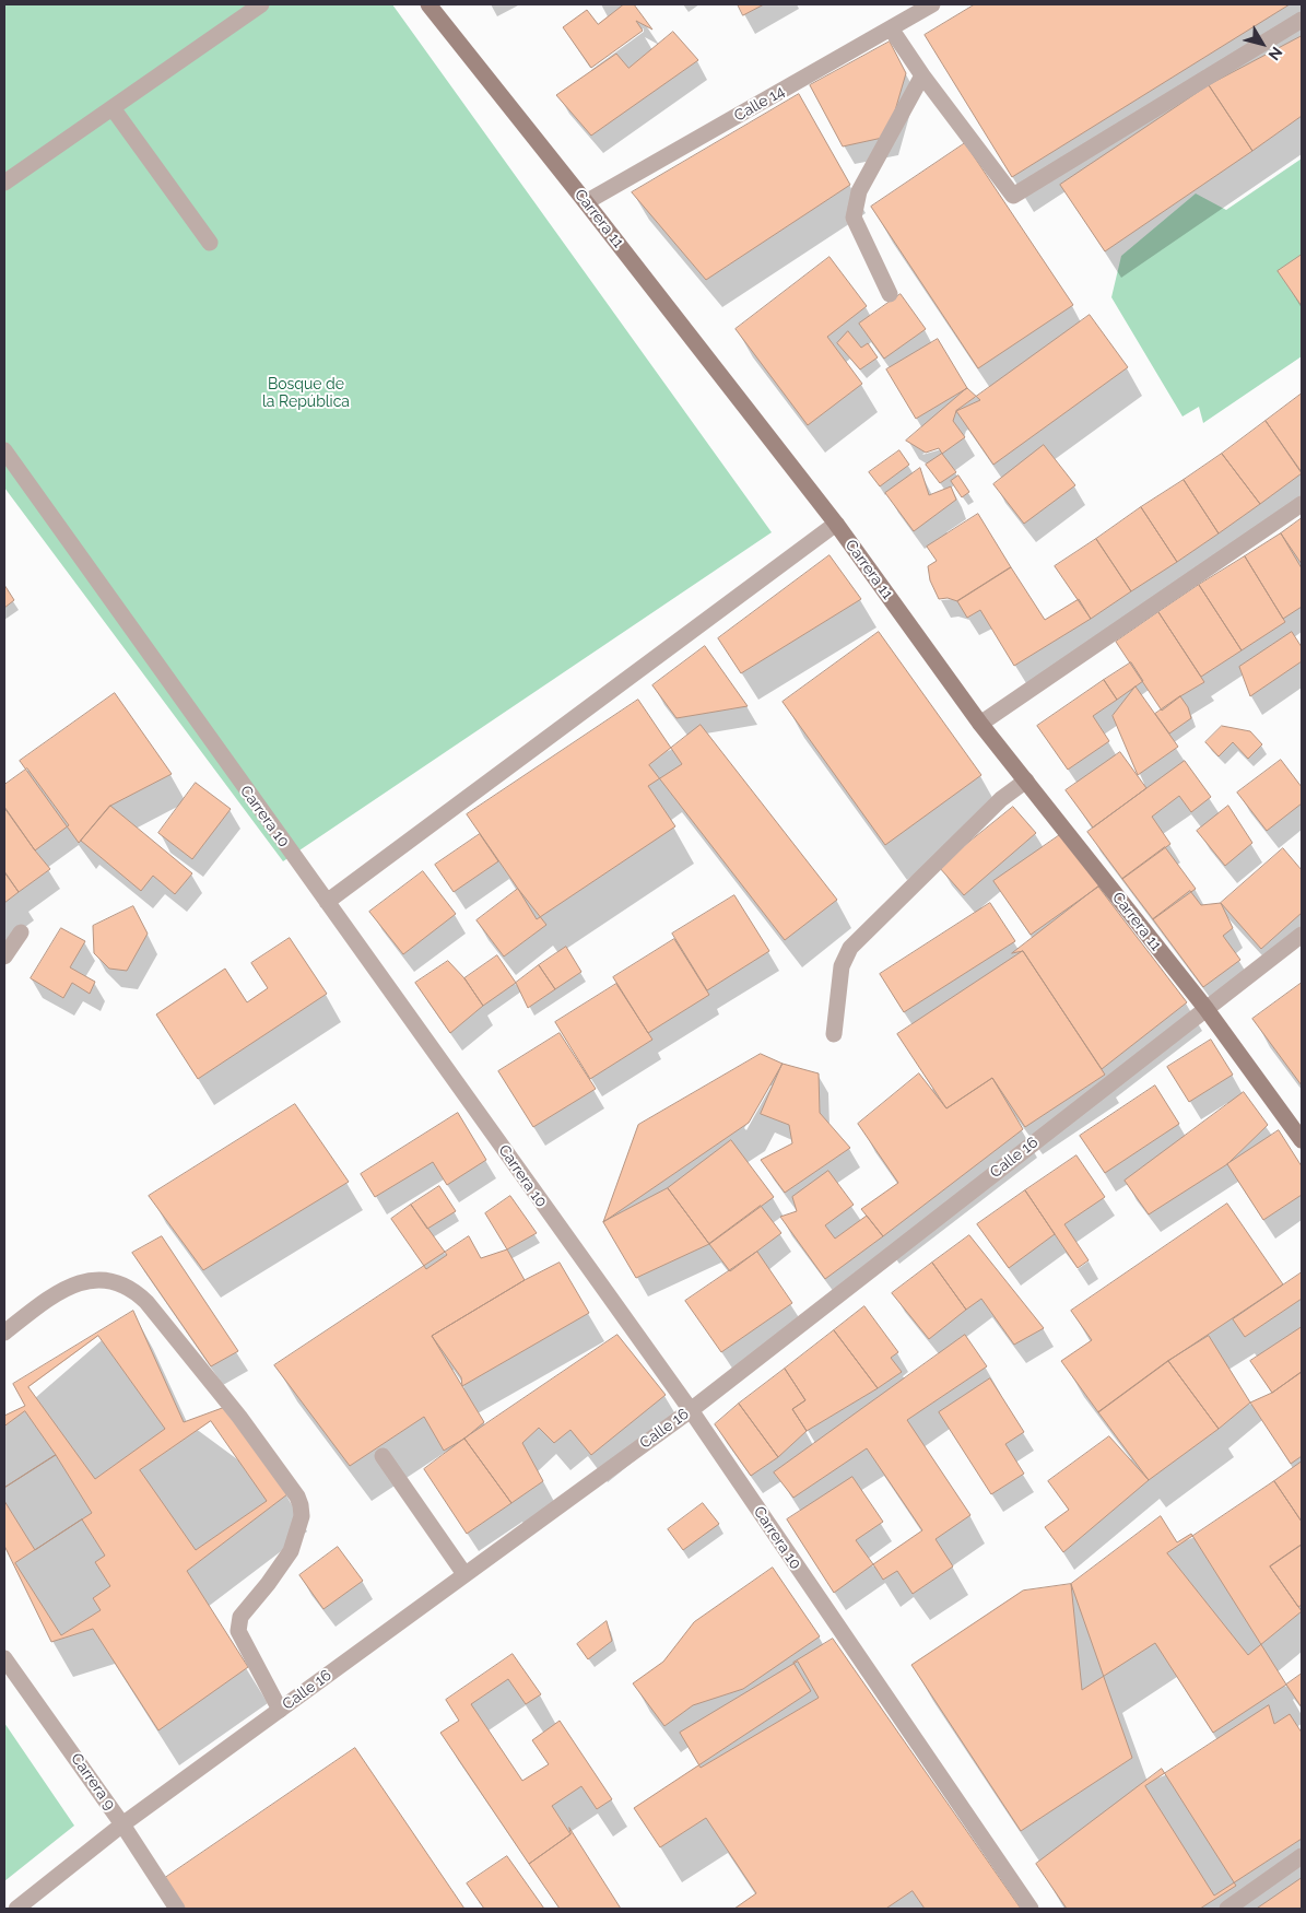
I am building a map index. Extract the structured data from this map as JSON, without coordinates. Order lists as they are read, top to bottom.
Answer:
{
  "streets": {
    "main road": ["Carrera 11"],
    "street": [
      "Calle 14",
      "Carrera 10",
      "Calle 16",
      "Carrera 9"
    ]
  },
  "crossings": [
    ["Calle 14", "Carrera 11"],
    ["Carrera 11", "Calle 16"],
    ["Carrera 10", "Calle 16"],
    ["Calle 16", "Carrera 9"]
  ],
  "parks": ["Bosque de la República"],
  "north": "bottom right"
}
